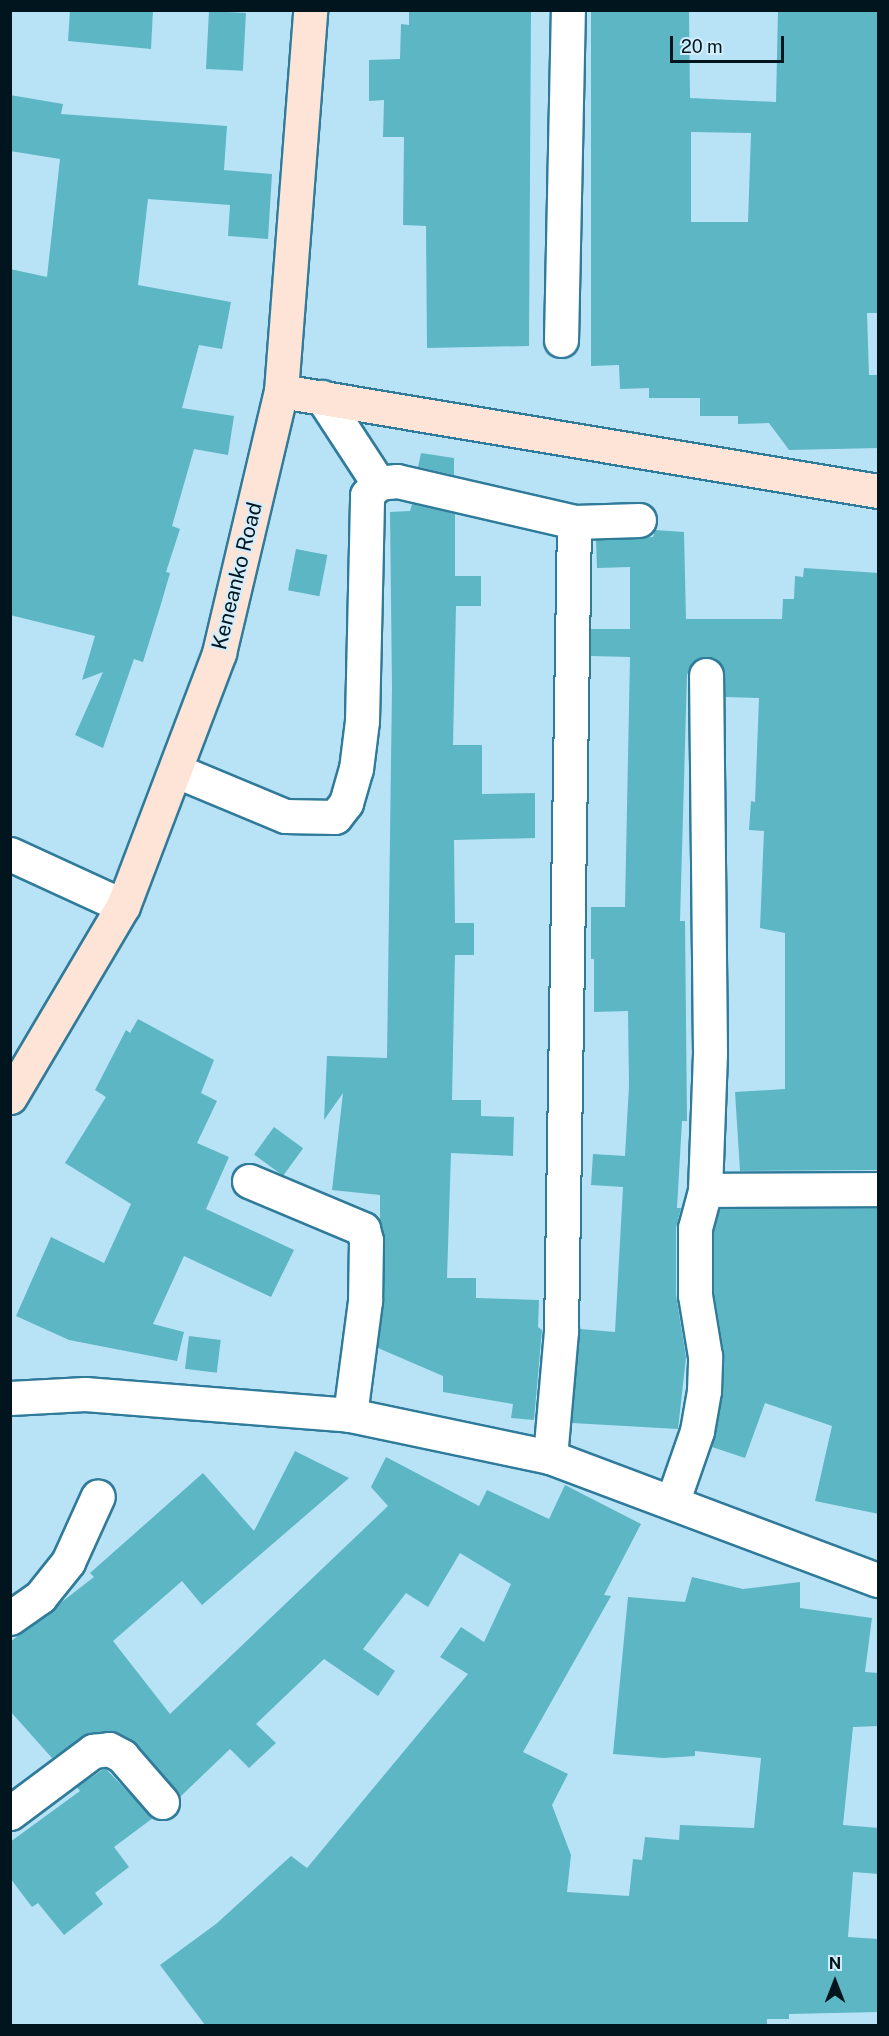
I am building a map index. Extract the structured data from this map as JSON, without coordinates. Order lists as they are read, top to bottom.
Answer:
{
  "streets": {
    "street": ["Keneanko Road"]
  },
  "scale_bar": "20 m",
  "north": "top"
}
